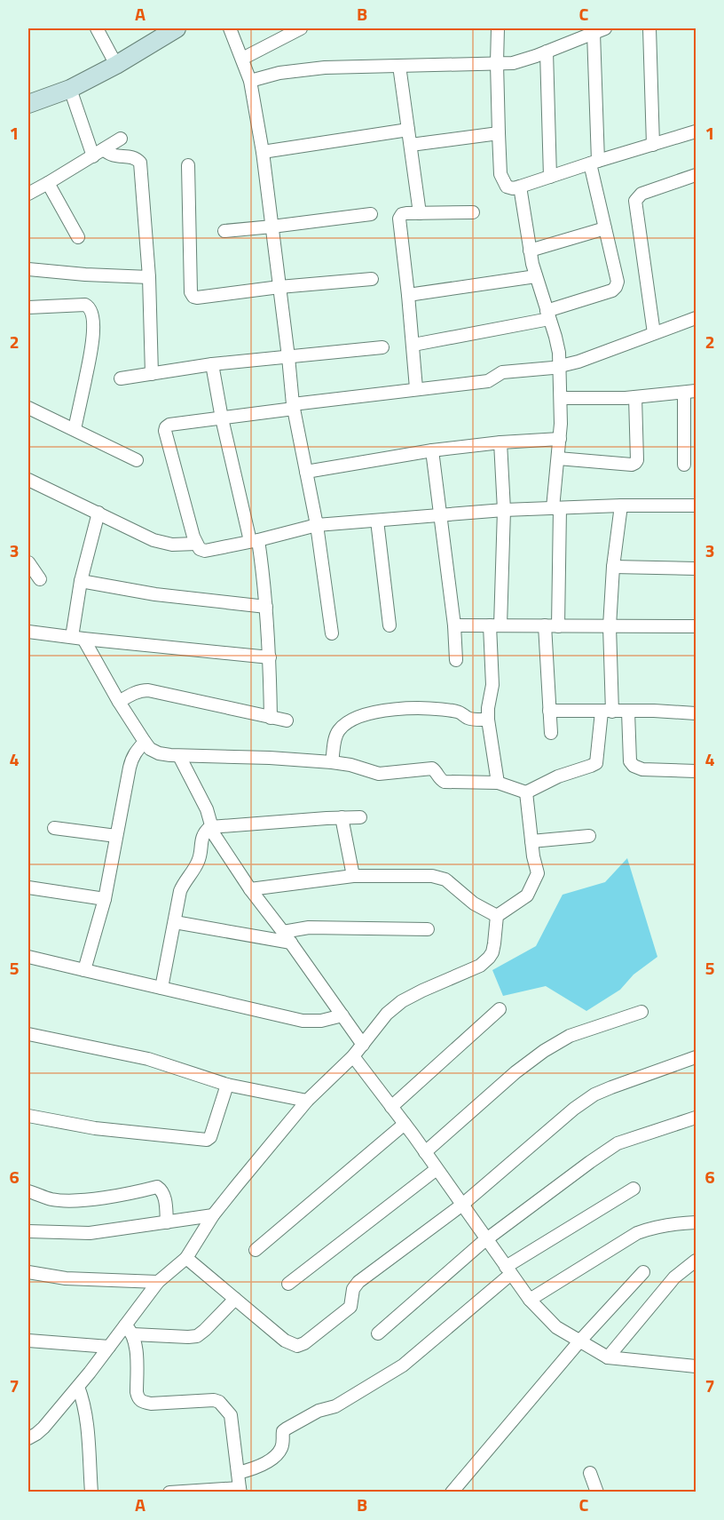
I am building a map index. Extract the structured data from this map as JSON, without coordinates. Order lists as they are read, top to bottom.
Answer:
{
  "grid": {
    "columns": ["A", "B", "C"],
    "rows": [
      "1",
      "2",
      "3",
      "4",
      "5",
      "6",
      "7"
    ]
  }
}
